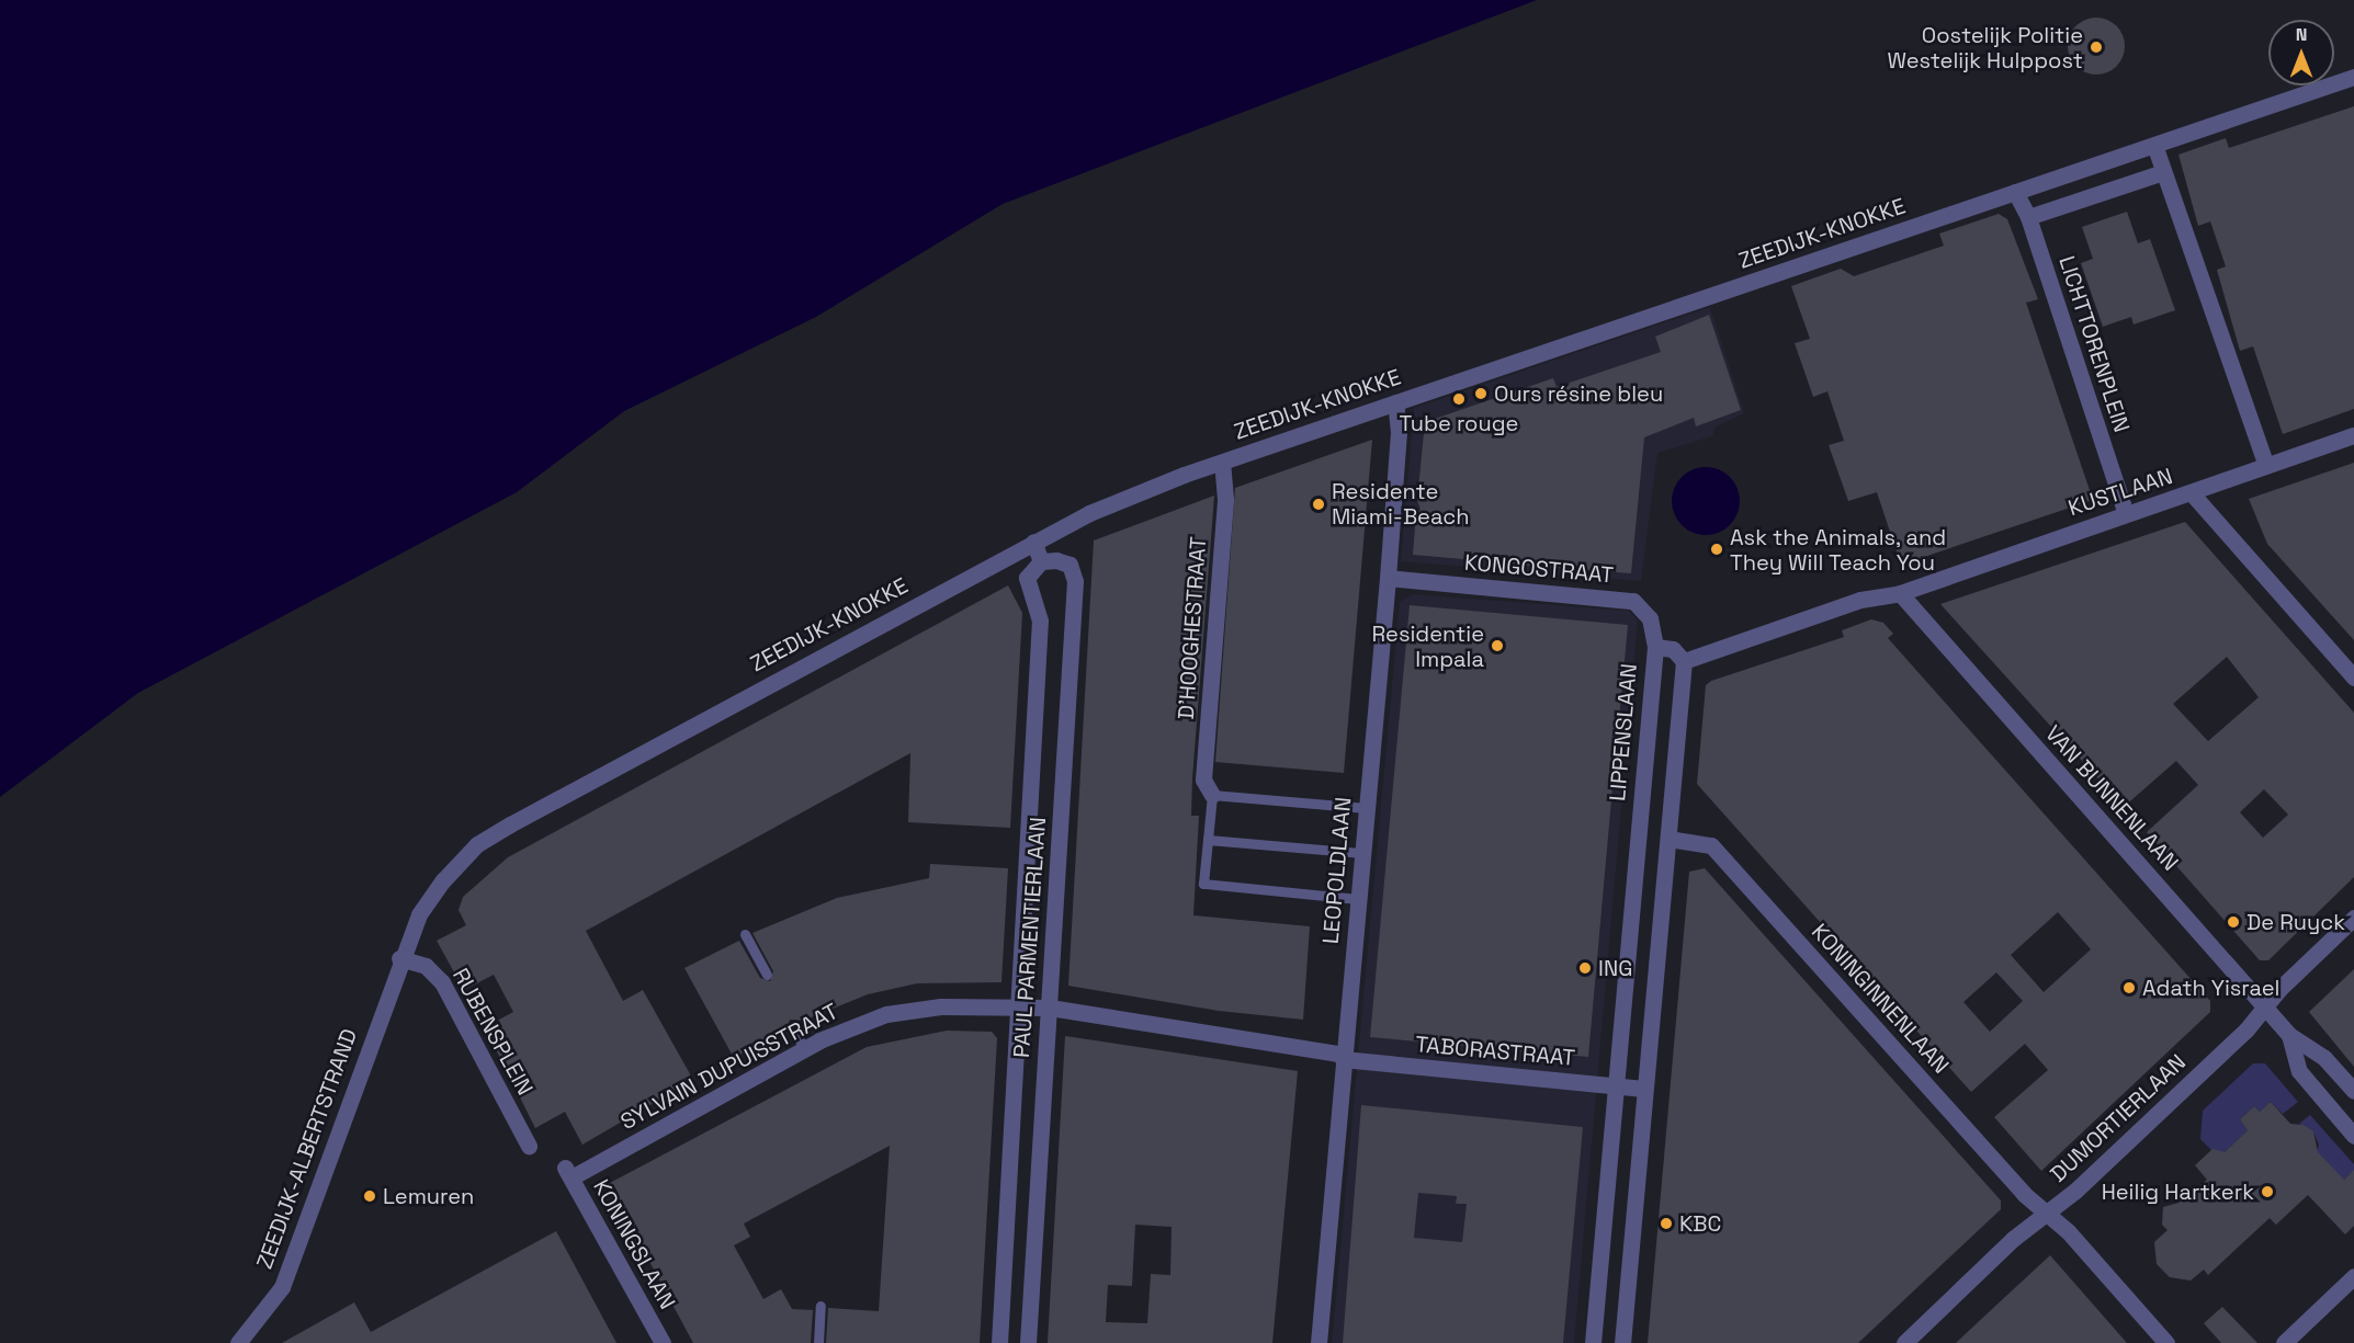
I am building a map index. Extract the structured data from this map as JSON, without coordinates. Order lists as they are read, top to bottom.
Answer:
{
  "streets": {
    "street": [
      "ZEEDIJK-KNOKKE",
      "LICHTTORENPLEIN",
      "KUSTLAAN",
      "KONGOSTRAAT",
      "D'HOOGHESTRAAT",
      "LIPPENSLAAN",
      "VAN BUNNENLAAN",
      "LEOPOLDLAAN",
      "PAUL PARMENTIERLAAN",
      "KONINGINNENLAAN",
      "RUBENSPLEIN",
      "TABORASTRAAT",
      "SYLVAIN DUPUISSTRAAT",
      "DUMORTIERLAAN",
      "ZEEDIJK-ALBERTSTRAND",
      "KONINGSLAAN"
    ]
  },
  "crossings": [
    ["ZEEDIJK-KNOKKE", "LICHTTORENPLEIN"],
    ["ZEEDIJK-KNOKKE", "D'HOOGHESTRAAT"],
    ["ZEEDIJK-KNOKKE", "LEOPOLDLAAN"],
    ["ZEEDIJK-KNOKKE", "RUBENSPLEIN"],
    ["ZEEDIJK-KNOKKE", "ZEEDIJK-ALBERTSTRAND"],
    ["LICHTTORENPLEIN", "KUSTLAAN"],
    ["KUSTLAAN", "LIPPENSLAAN"],
    ["KUSTLAAN", "VAN BUNNENLAAN"],
    ["KONGOSTRAAT", "LIPPENSLAAN"],
    ["KONGOSTRAAT", "LEOPOLDLAAN"],
    ["LIPPENSLAAN", "TABORASTRAAT"],
    ["VAN BUNNENLAAN", "DUMORTIERLAAN"],
    ["LEOPOLDLAAN", "TABORASTRAAT"],
    ["LEOPOLDLAAN", "SYLVAIN DUPUISSTRAAT"],
    ["PAUL PARMENTIERLAAN", "SYLVAIN DUPUISSTRAAT"],
    ["KONINGINNENLAAN", "DUMORTIERLAAN"],
    ["RUBENSPLEIN", "ZEEDIJK-ALBERTSTRAND"],
    ["TABORASTRAAT", "SYLVAIN DUPUISSTRAAT"],
    ["SYLVAIN DUPUISSTRAAT", "KONINGSLAAN"]
  ],
  "places": [
    "Oostelijk Politie Westelijk Hulppost",
    "Ours résine bleu",
    "Tube rouge",
    "Residente Miami-Beach",
    "Ask the Animals, and They Will Teach You",
    "Residentie Impala",
    "De Ruyck",
    "ING",
    "Adath Yisrael",
    "Heilig Hartkerk",
    "Lemuren",
    "KBC"
  ],
  "north": "top"
}
